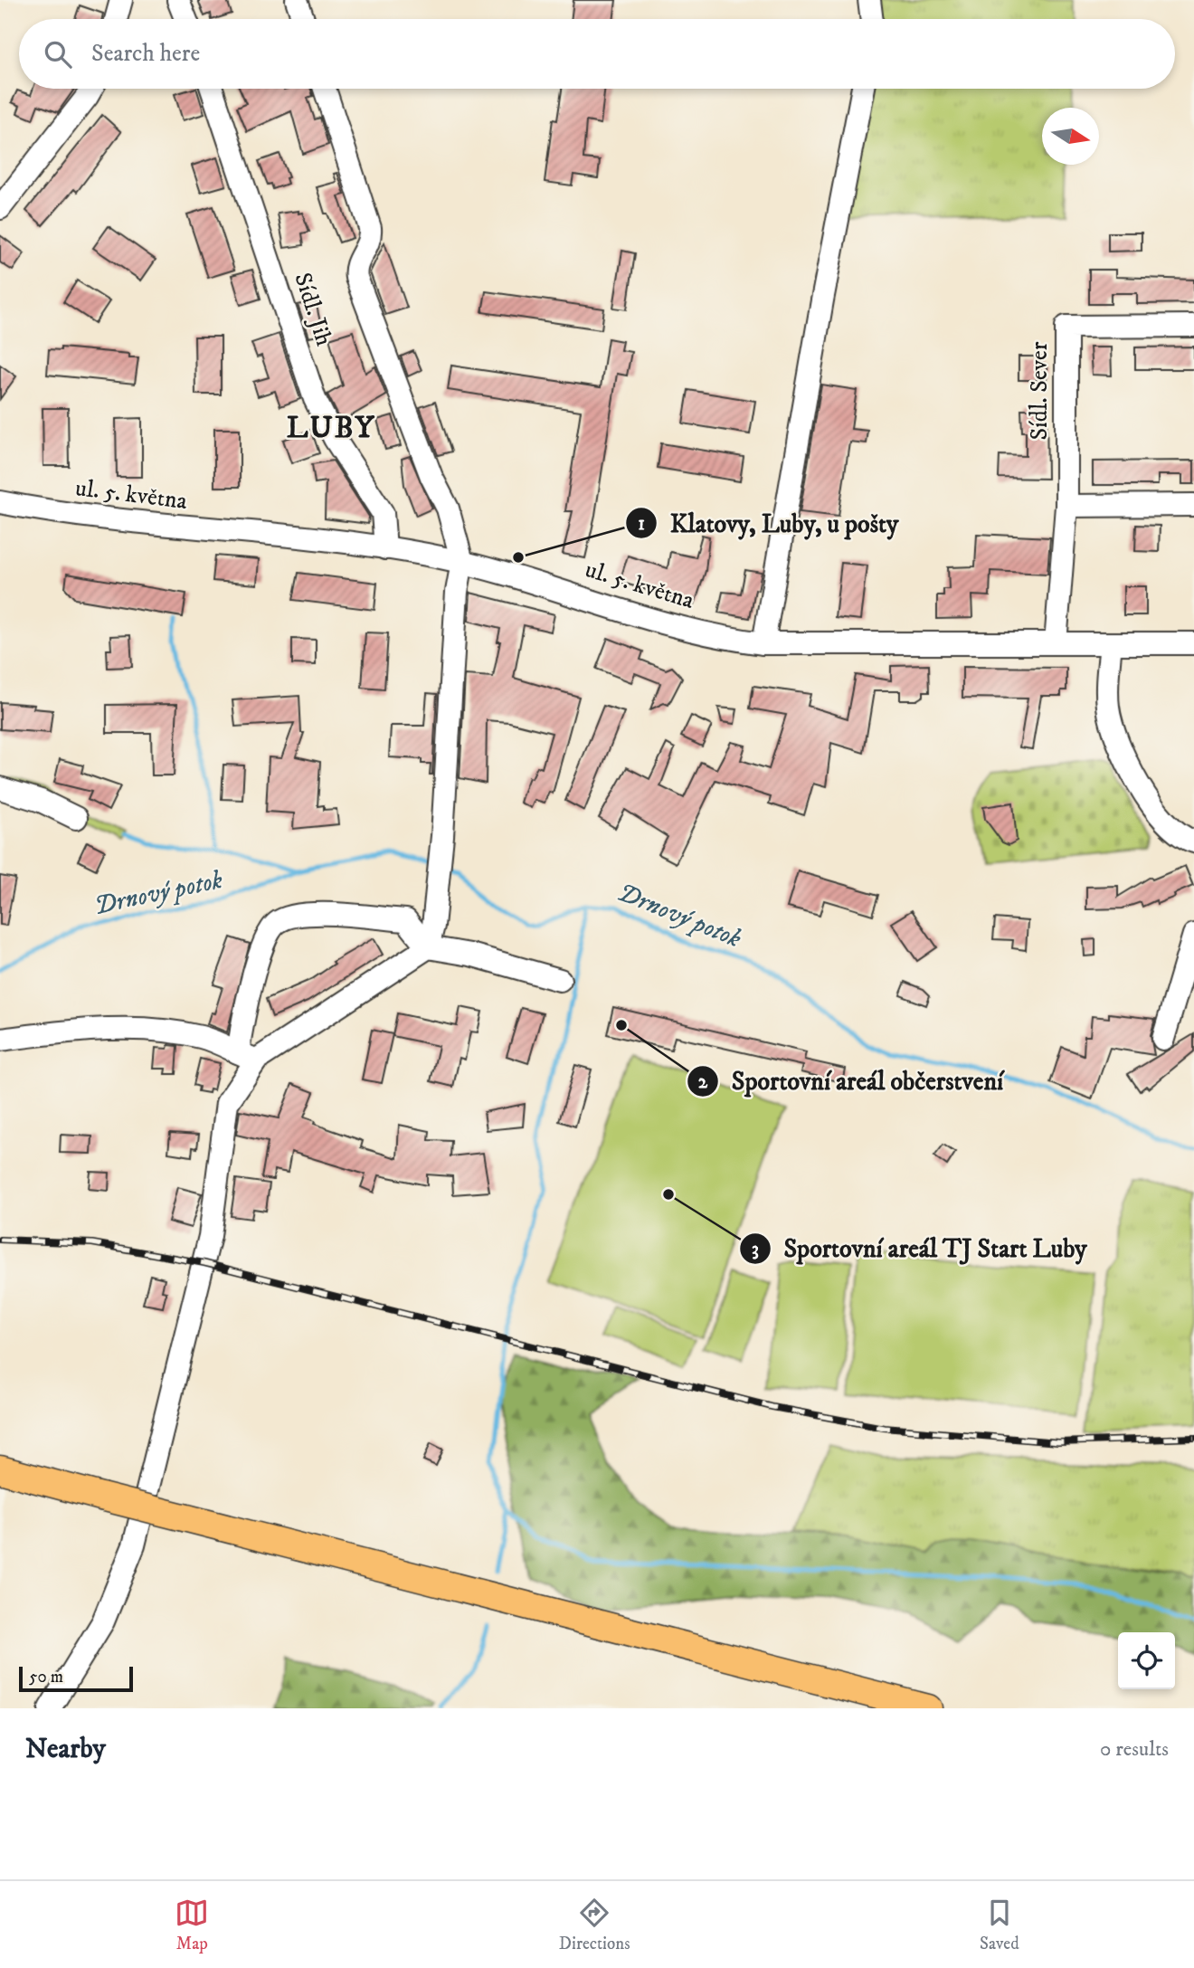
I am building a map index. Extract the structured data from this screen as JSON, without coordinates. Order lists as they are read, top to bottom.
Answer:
{
  "streets": {
    "street": ["Sídl. Jih", "Sídl. Sever", "ul. 5. května"]
  },
  "crossings": [
    ["Sídl. Jih", "ul. 5. května"],
    ["Sídl. Sever", "ul. 5. května"]
  ],
  "districts": ["LUBY"],
  "water": ["Drnový potok"],
  "places": ["Klatovy, Luby, u pošty", "Sportovní areál občerstvení", "Sportovní areál TJ Start Luby"],
  "scale_bar": "50 m",
  "north": "right",
  "page": {
    "search": "Search here",
    "scale": "50 m",
    "heading": ["Nearby", "0 results"],
    "nav": ["Map", "Directions", "Saved"]
  }
}
